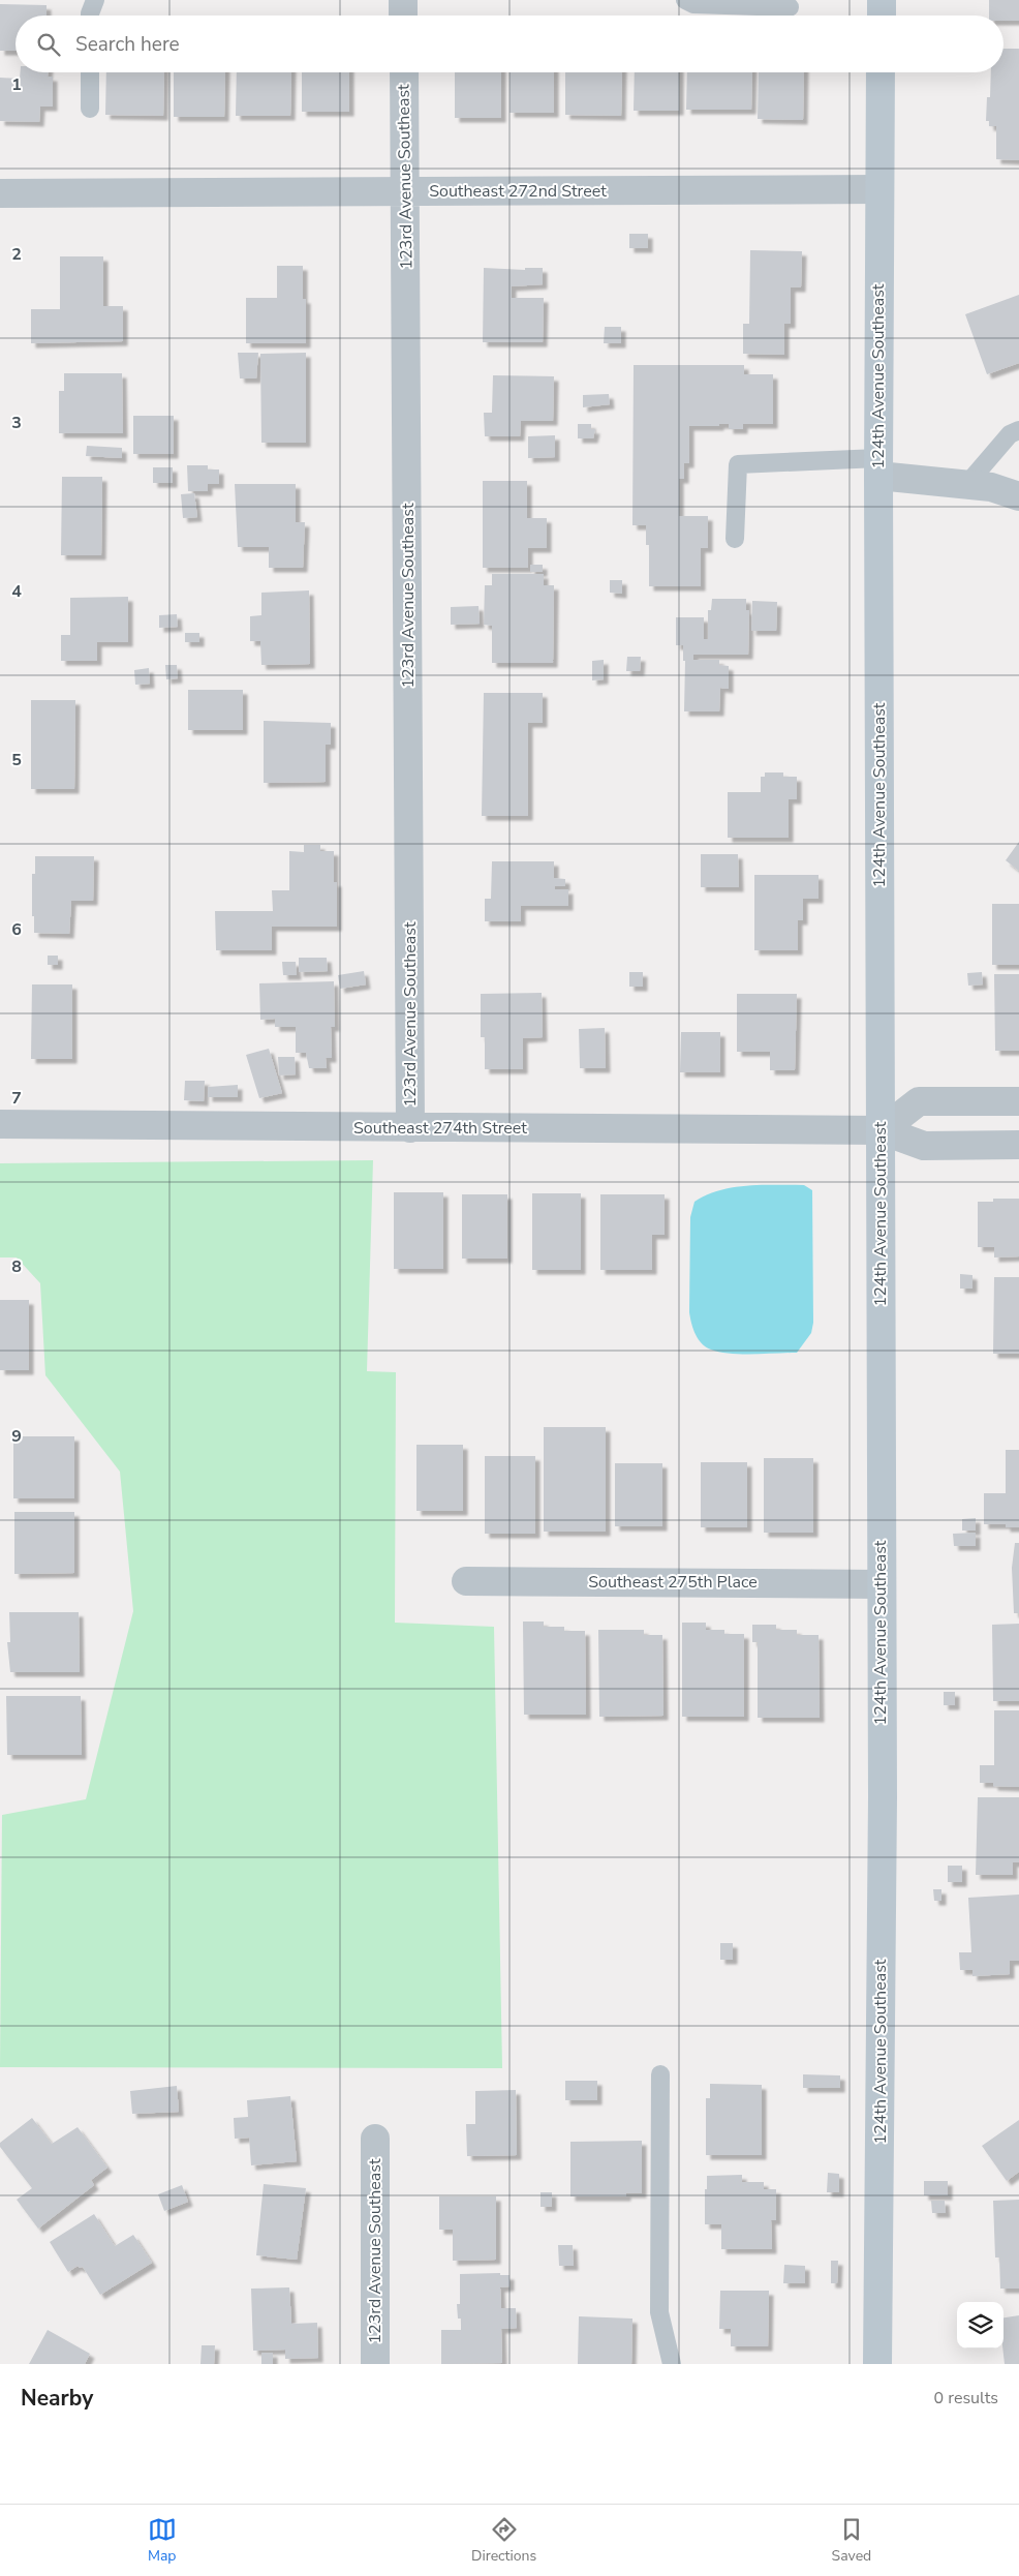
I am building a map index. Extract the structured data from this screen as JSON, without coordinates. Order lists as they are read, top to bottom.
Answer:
{
  "streets": {
    "street": [
      "123rd Avenue Southeast",
      "Southeast 272nd Street",
      "124th Avenue Southeast",
      "Southeast 274th Street",
      "Southeast 275th Place"
    ]
  },
  "crossings": [
    ["123rd Avenue Southeast", "Southeast 272nd Street"],
    ["123rd Avenue Southeast", "Southeast 274th Street"],
    ["Southeast 272nd Street", "124th Avenue Southeast"],
    ["124th Avenue Southeast", "Southeast 274th Street"],
    ["124th Avenue Southeast", "Southeast 275th Place"]
  ],
  "page": {
    "search": "Search here",
    "heading": ["Nearby", "0 results"],
    "nav": ["Map", "Directions", "Saved"]
  },
  "grid": {
    "rows": [
      "1",
      "2",
      "3",
      "4",
      "5",
      "6",
      "7",
      "8",
      "9"
    ]
  }
}
